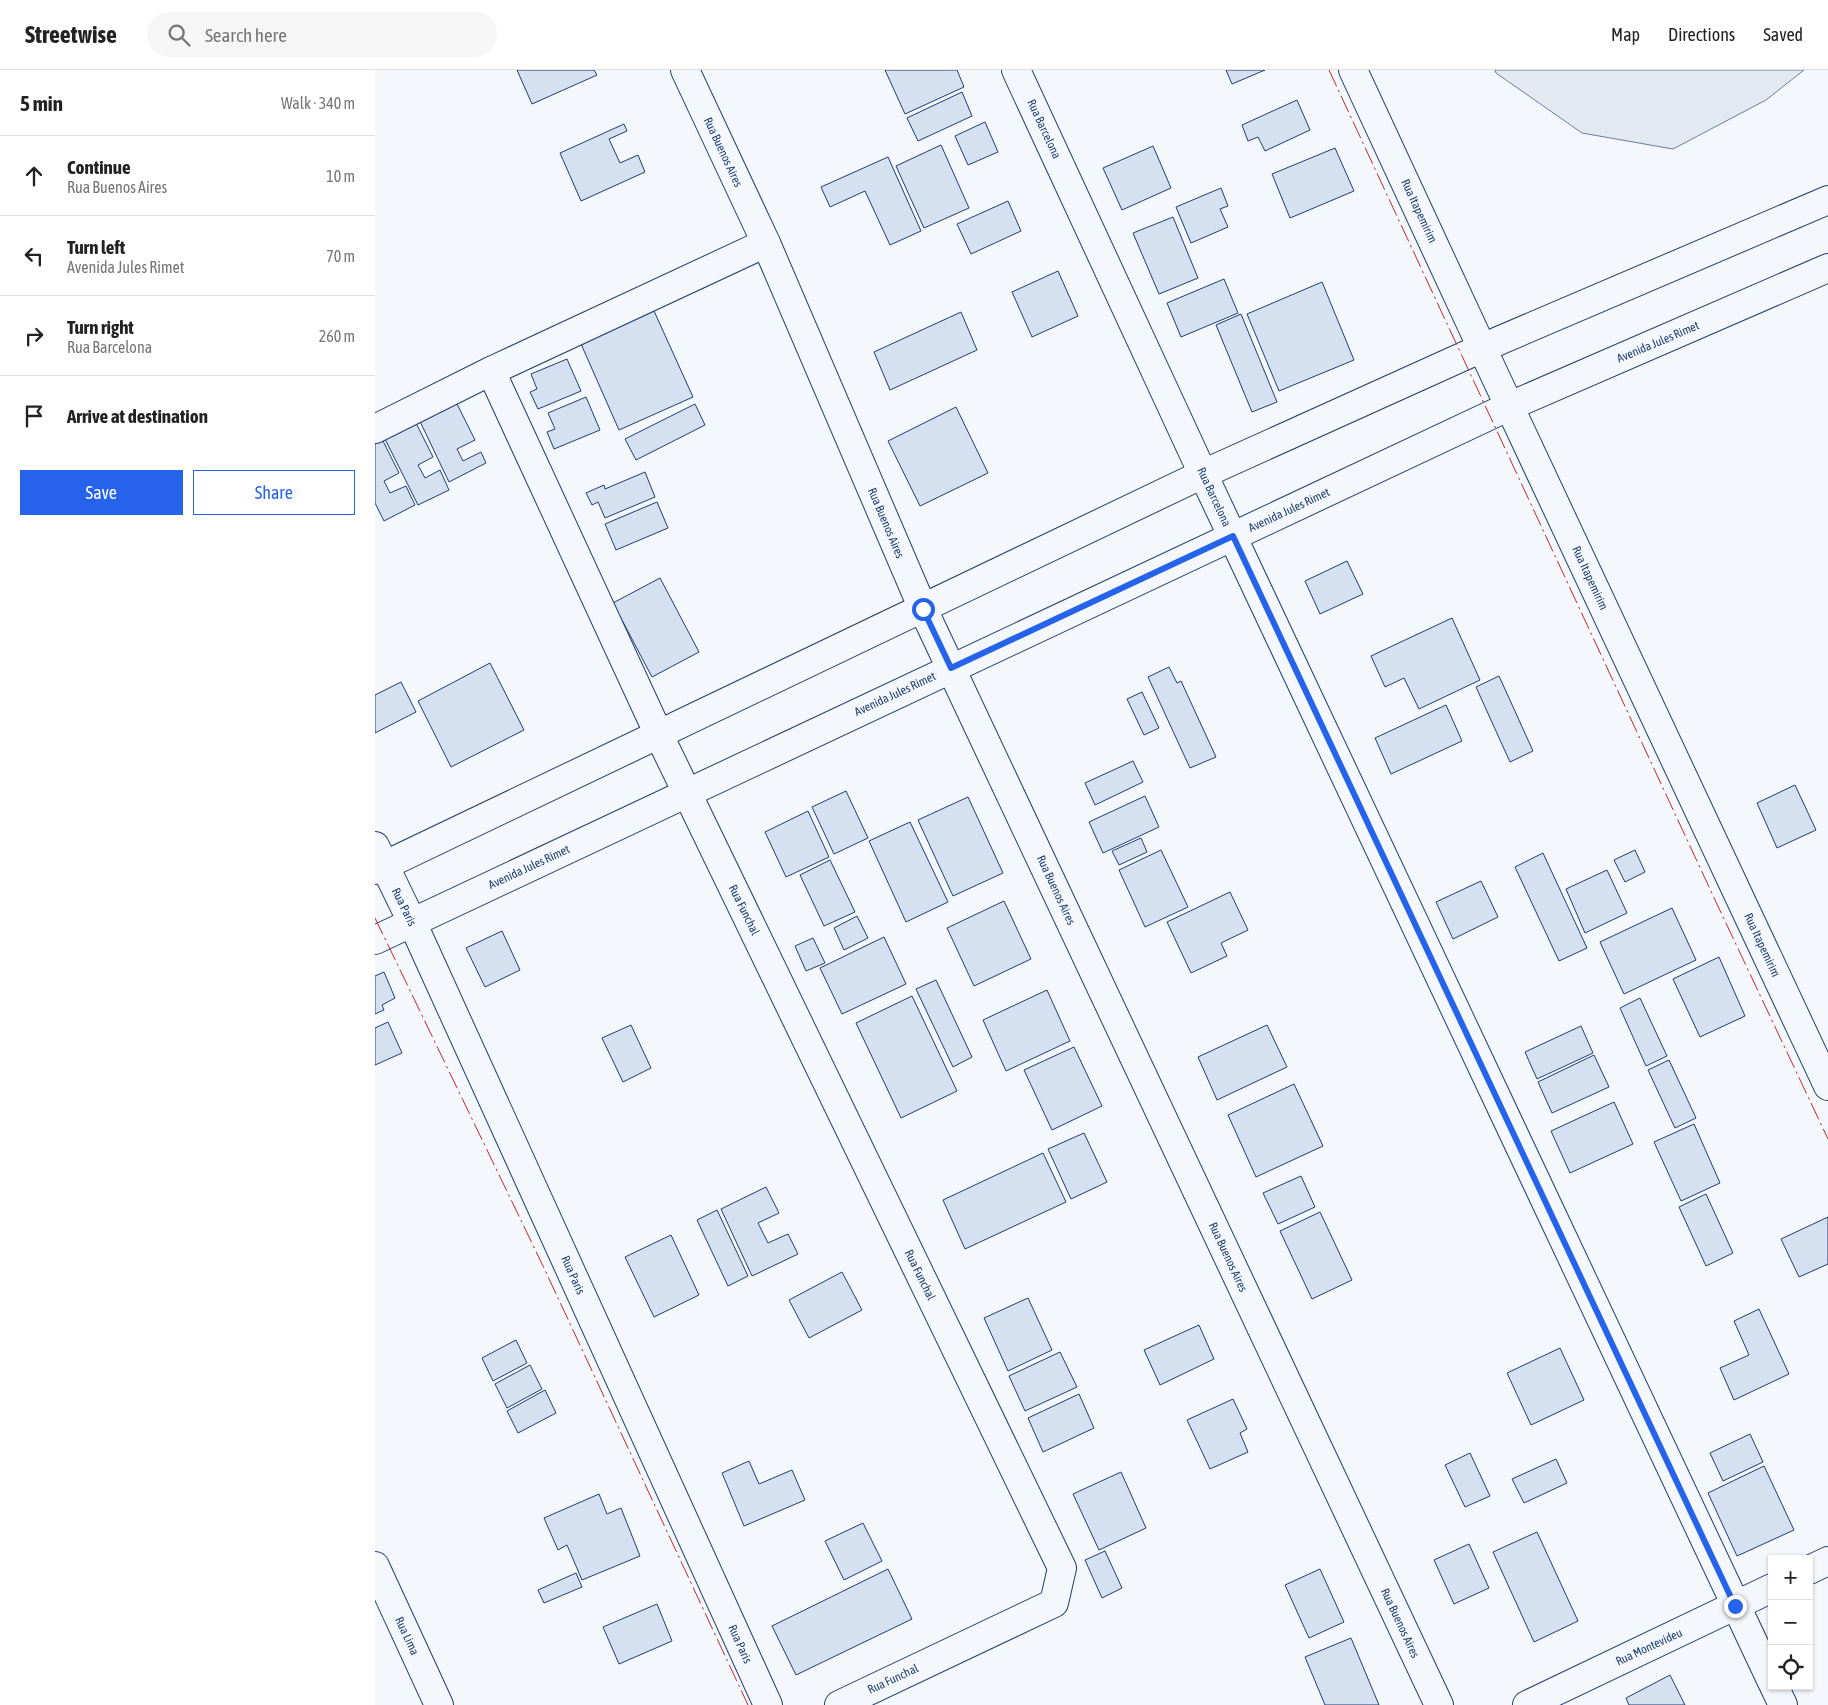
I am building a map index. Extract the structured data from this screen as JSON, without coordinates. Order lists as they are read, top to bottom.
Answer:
{
  "streets": {
    "street": [
      "Rua Barcelona",
      "Rua Buenos Aires",
      "Rua Itapemirim",
      "Avenida Jules Rimet",
      "Rua Paris",
      "Rua Funchal",
      "Rua Lima",
      "Rua Montevideu"
    ]
  },
  "crossings": [
    ["Rua Barcelona", "Avenida Jules Rimet"],
    ["Rua Barcelona", "Rua Montevideu"],
    ["Rua Buenos Aires", "Avenida Jules Rimet"],
    ["Rua Itapemirim", "Avenida Jules Rimet"],
    ["Avenida Jules Rimet", "Rua Paris"],
    ["Avenida Jules Rimet", "Rua Funchal"]
  ],
  "page": {
    "header": "Streetwise",
    "search": "Search here",
    "nav": ["Map", "Directions", "Saved"],
    "heading": ["5 min", "Walk · 340 m"],
    "list": [
      ["Continue", "Rua Buenos Aires", "10 m"],
      ["Turn left", "Avenida Jules Rimet", "70 m"],
      ["Turn right", "Rua Barcelona", "260 m"],
      "Arrive at destination"
    ],
    "buttons": ["Save", "Share"],
    "map_buttons": ["+", "−"]
  }
}
